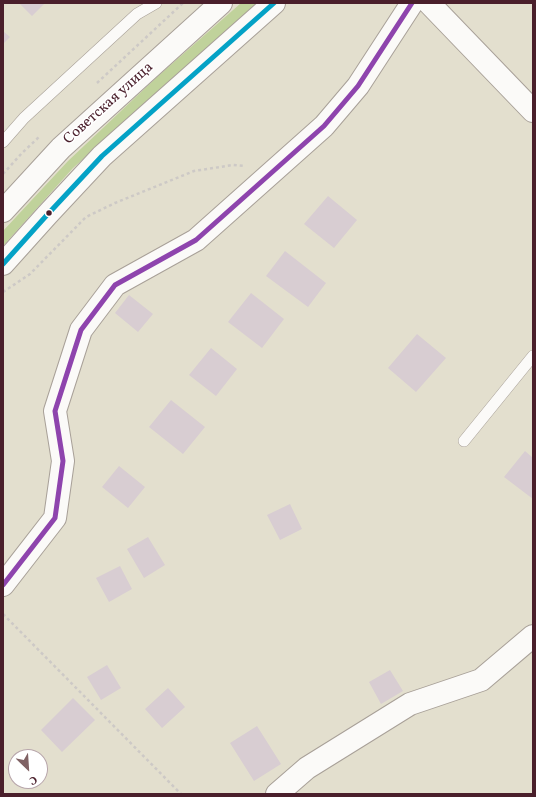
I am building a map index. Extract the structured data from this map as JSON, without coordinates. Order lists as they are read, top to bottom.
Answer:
{
  "streets": {
    "street": ["Советская улица"]
  },
  "north": "bottom right"
}
